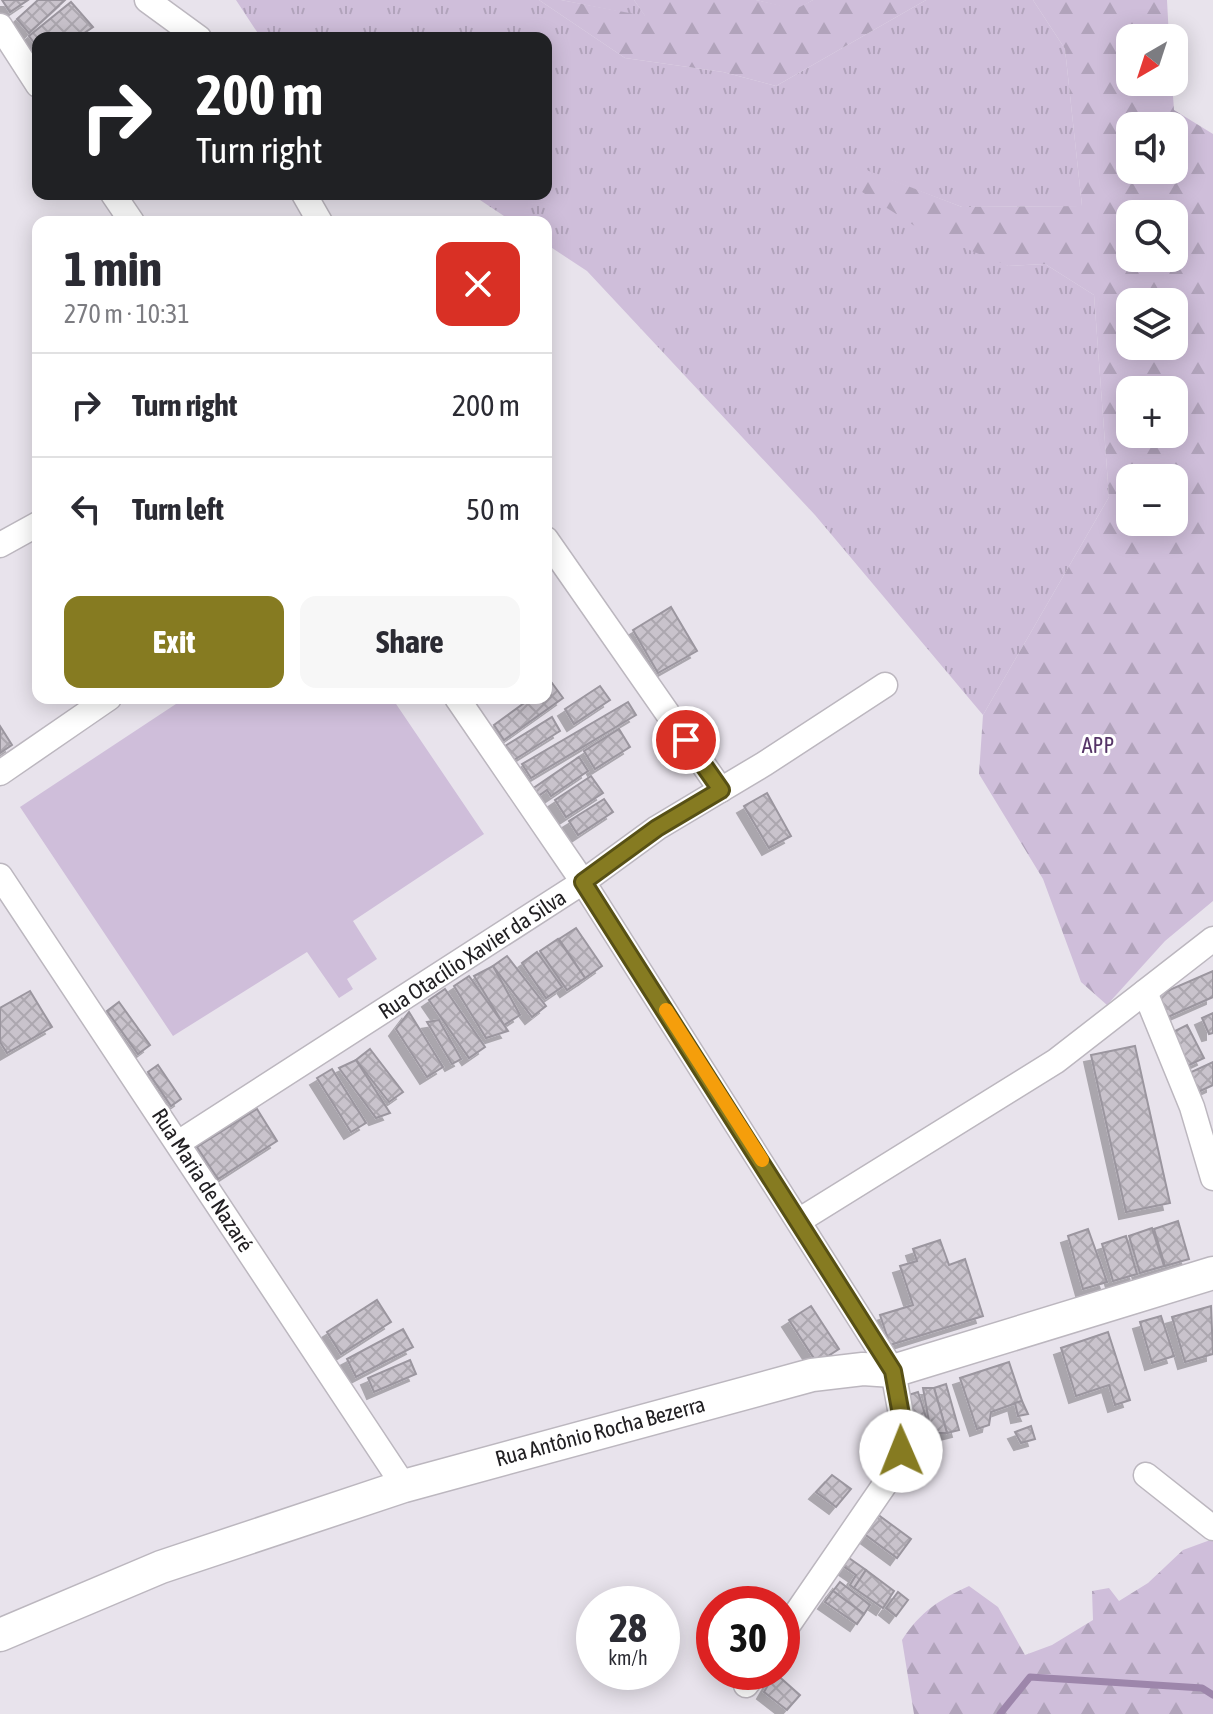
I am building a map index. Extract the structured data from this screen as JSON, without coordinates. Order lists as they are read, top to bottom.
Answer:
{
  "streets": {
    "street": ["Rua Otacílio Xavier da Silva", "Rua Maria de Nazaré", "Rua Antônio Rocha Bezerra"]
  },
  "crossings": [
    ["Rua Otacílio Xavier da Silva", "Rua Maria de Nazaré"],
    ["Rua Maria de Nazaré", "Rua Antônio Rocha Bezerra"]
  ],
  "parks": ["APP"],
  "north": "bottom left",
  "page": {
    "map_buttons": ["+", "−"],
    "turn": ["200 m", "Turn right"],
    "heading": ["1 min", "270 m · 10:31"],
    "list": [
      {
        "name": "Turn right",
        "value": "200 m"
      },
      {
        "name": "Turn left",
        "value": "50 m"
      }
    ],
    "buttons": ["Exit", "Share"],
    "speed": "28 km/h",
    "limit": "30"
  }
}
